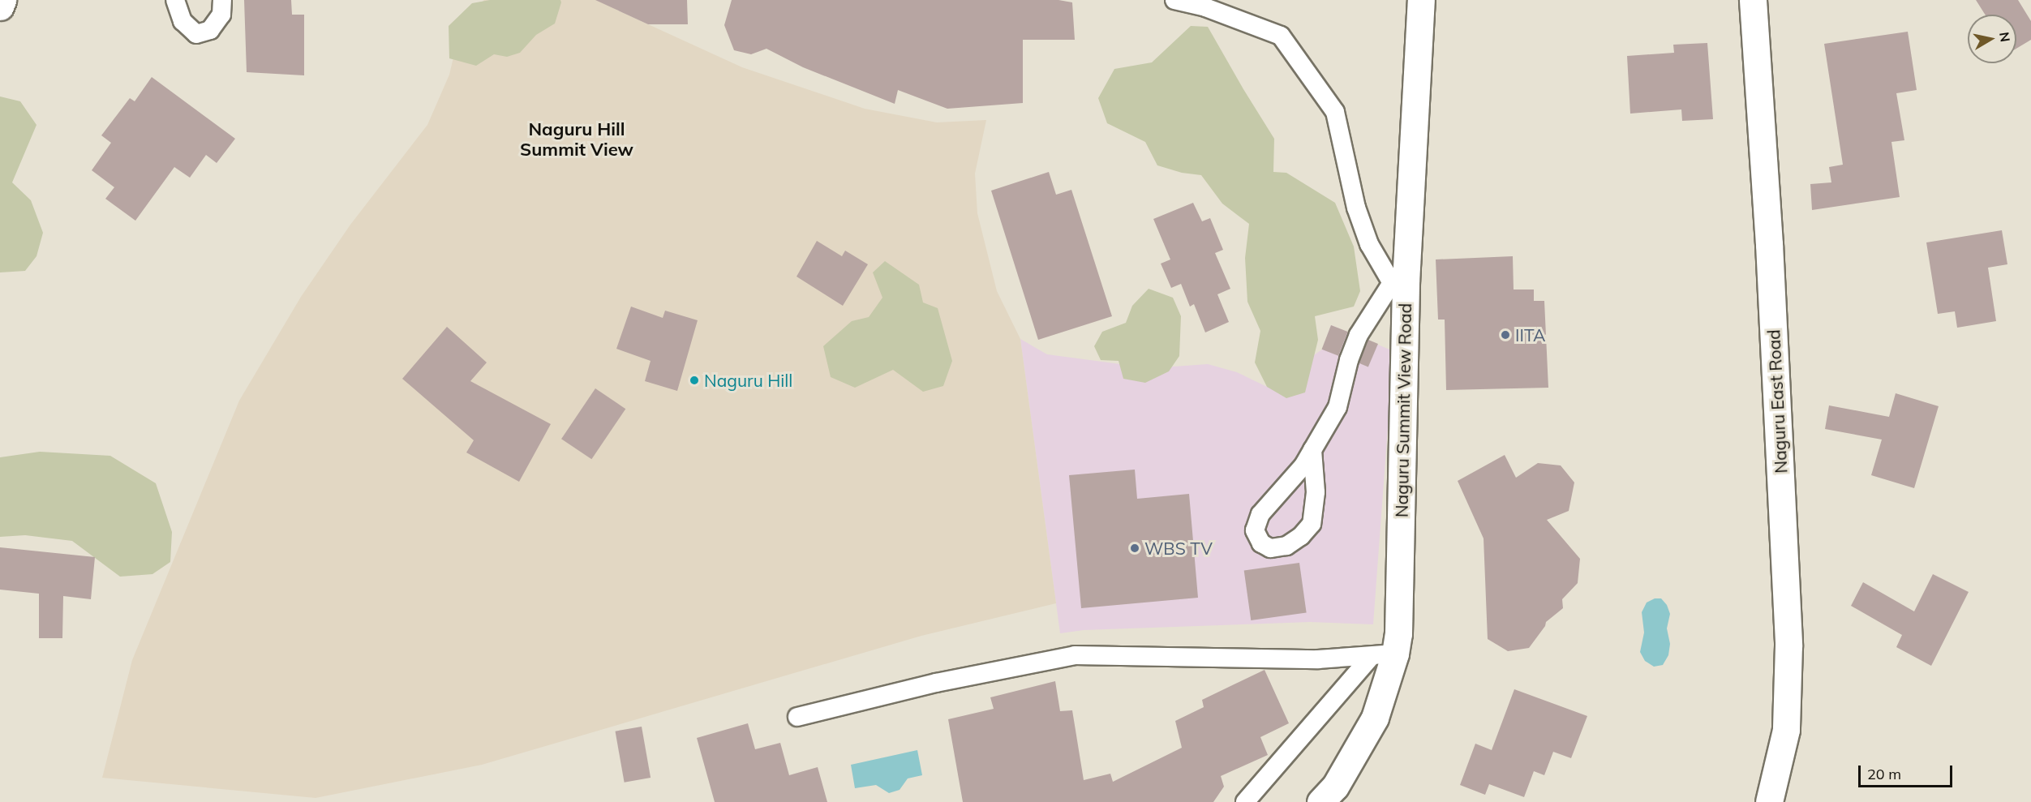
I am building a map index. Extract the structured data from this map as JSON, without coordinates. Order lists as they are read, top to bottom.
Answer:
{
  "streets": {
    "street": ["Naguru East Road", "Naguru Summit View Road"]
  },
  "districts": ["Naguru Hill Summit View"],
  "places": ["IITA", "Naguru Hill", "WBS TV"],
  "scale_bar": "20 m",
  "north": "right"
}
